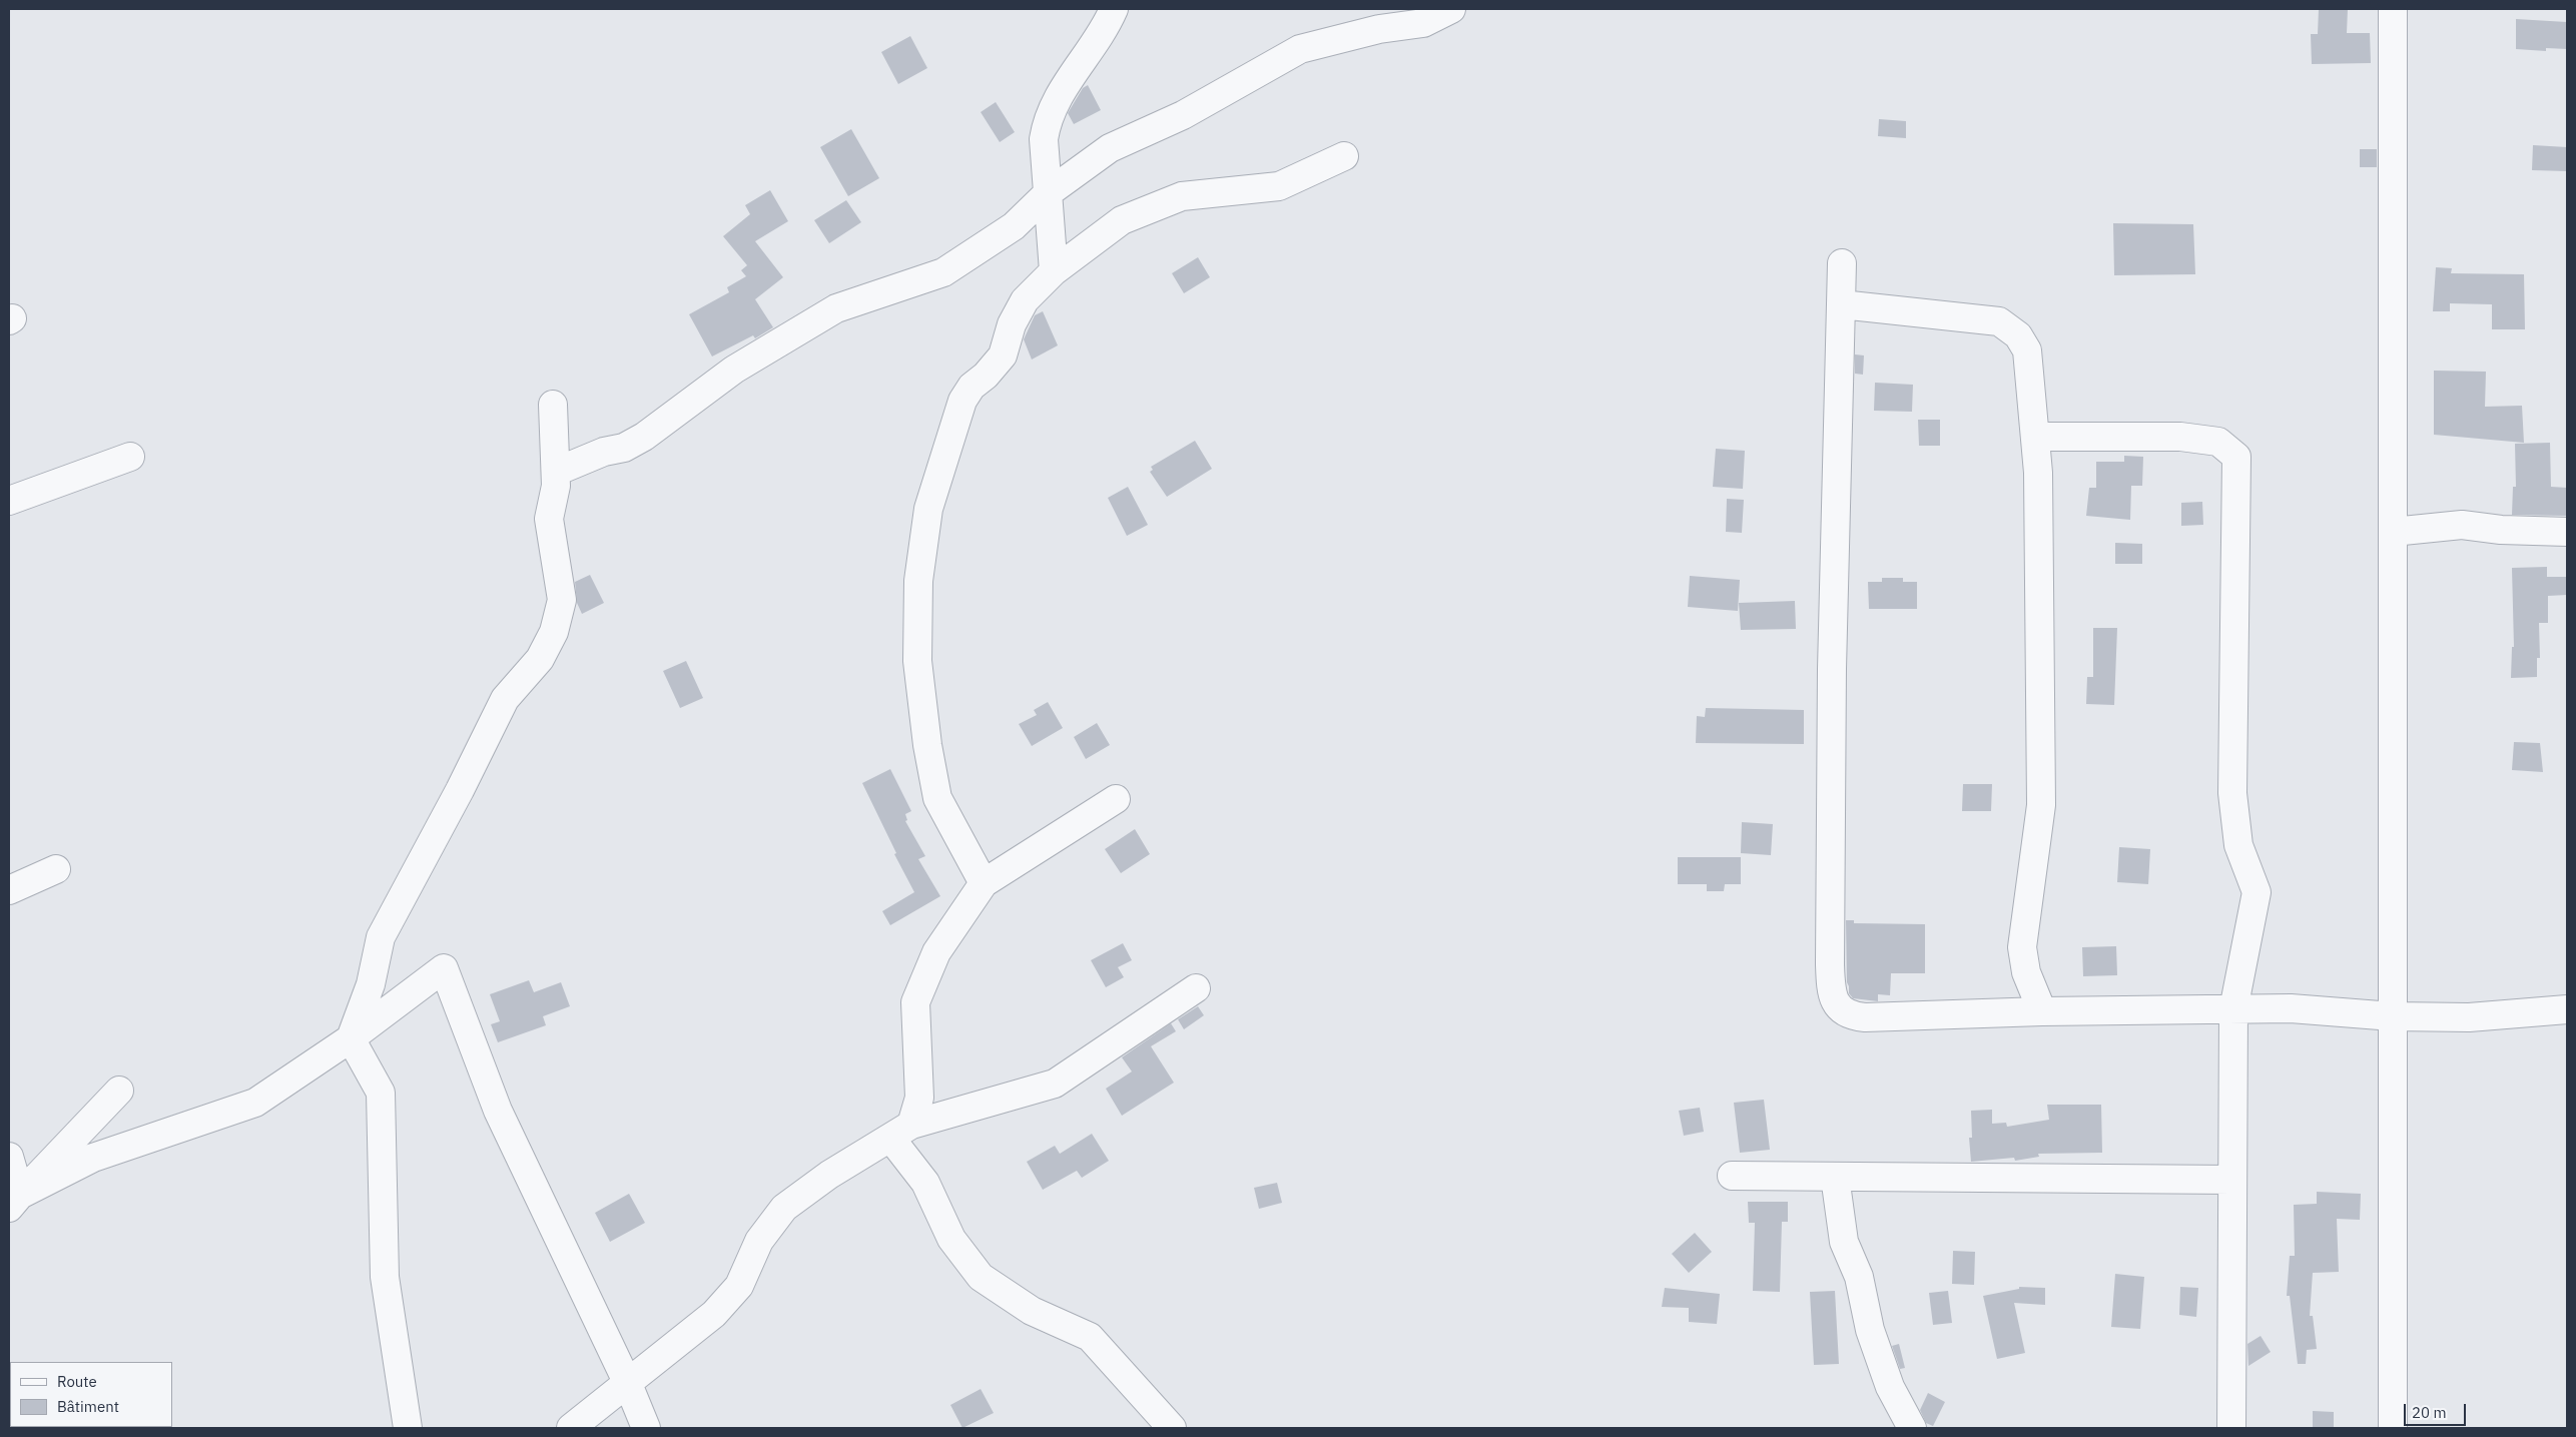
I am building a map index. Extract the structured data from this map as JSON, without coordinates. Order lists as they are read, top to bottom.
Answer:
{
  "legend": ["Route", "Bâtiment"],
  "scale_bar": "20 m"
}
